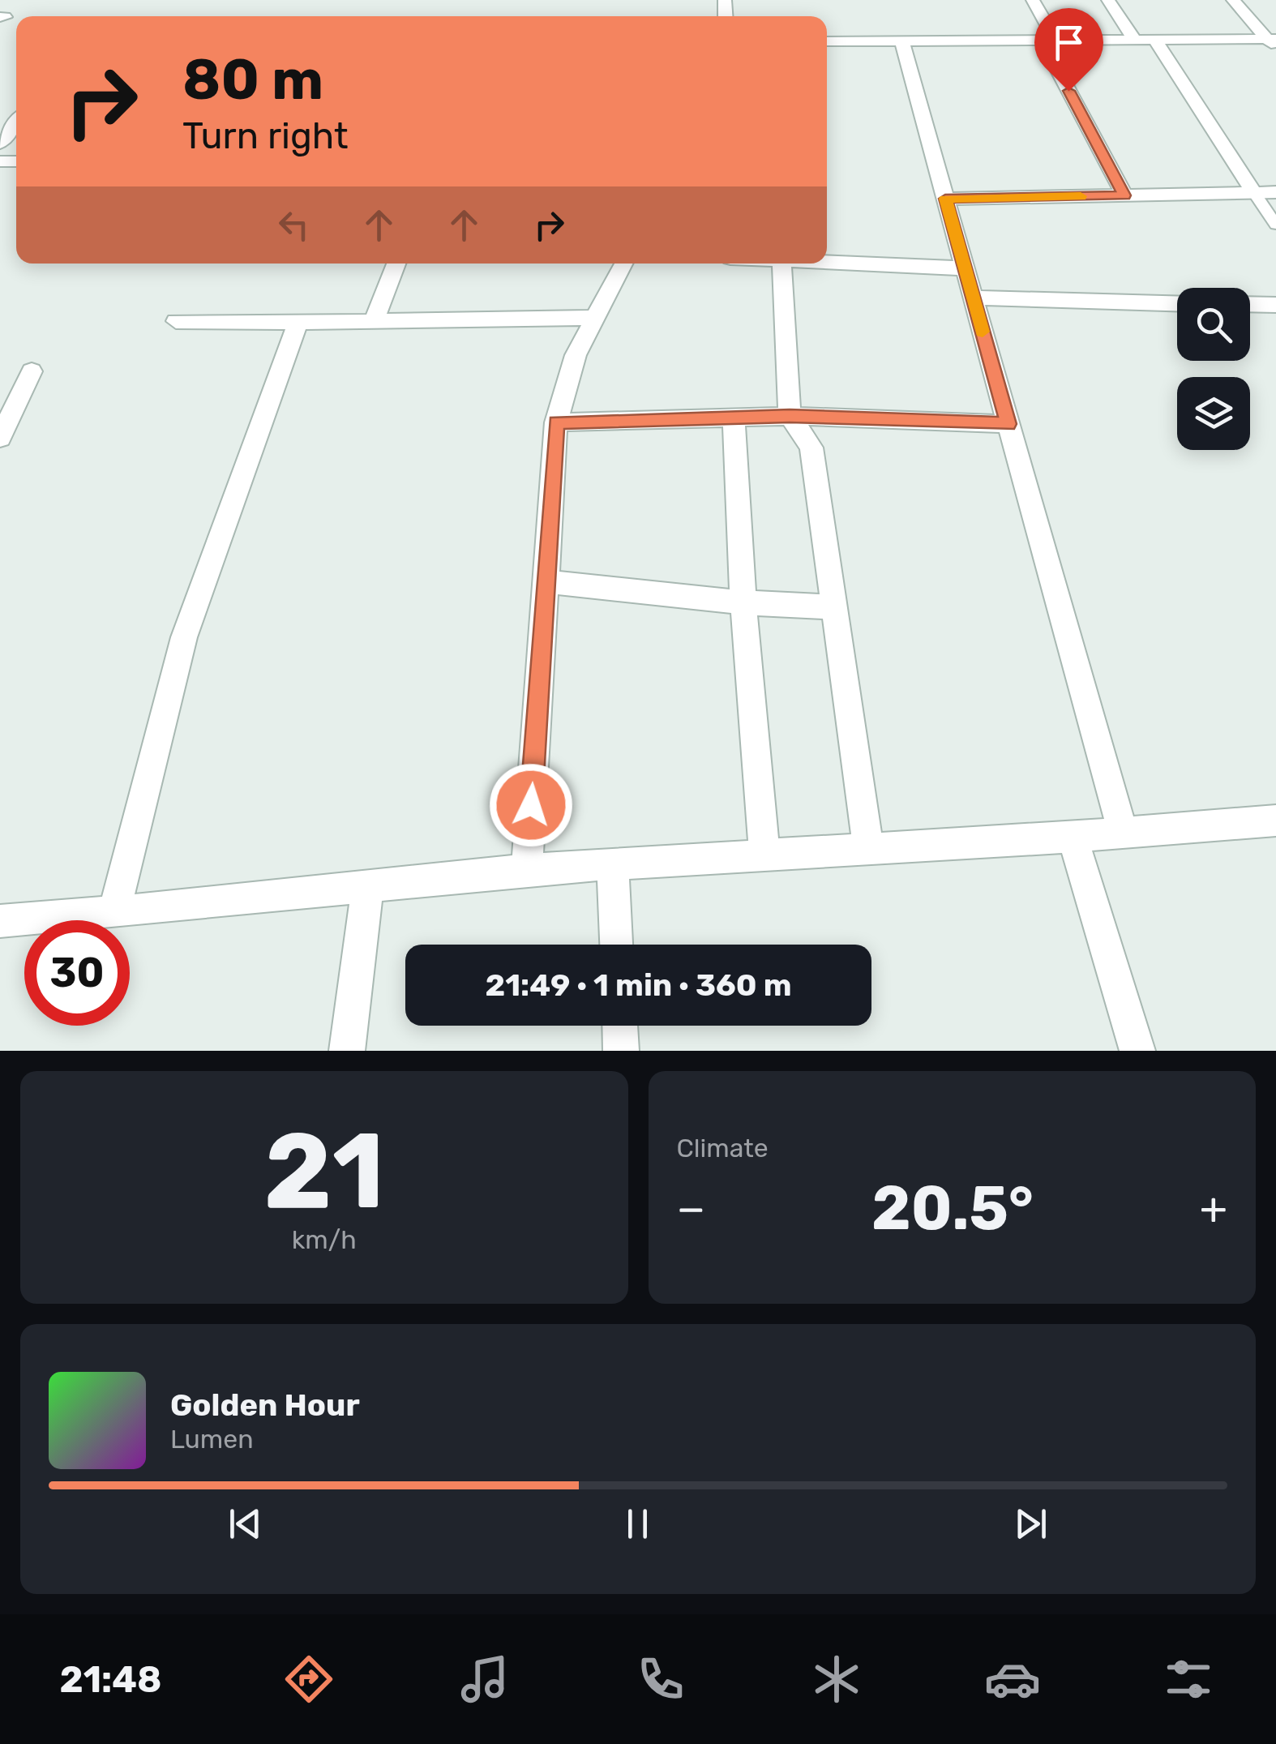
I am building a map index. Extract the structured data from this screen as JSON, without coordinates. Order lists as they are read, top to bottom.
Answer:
{
  "page": {
    "turn": ["80 m", "Turn right"],
    "limit": "30",
    "trip": "21:49 · 1 min · 360 m",
    "tile": [
      ["21", "km/h"],
      "Climate"
    ],
    "heat": ["−", "20.5°", "+"],
    "song": ["Golden Hour", "Lumen"],
    "tabs": "21:48"
  }
}
